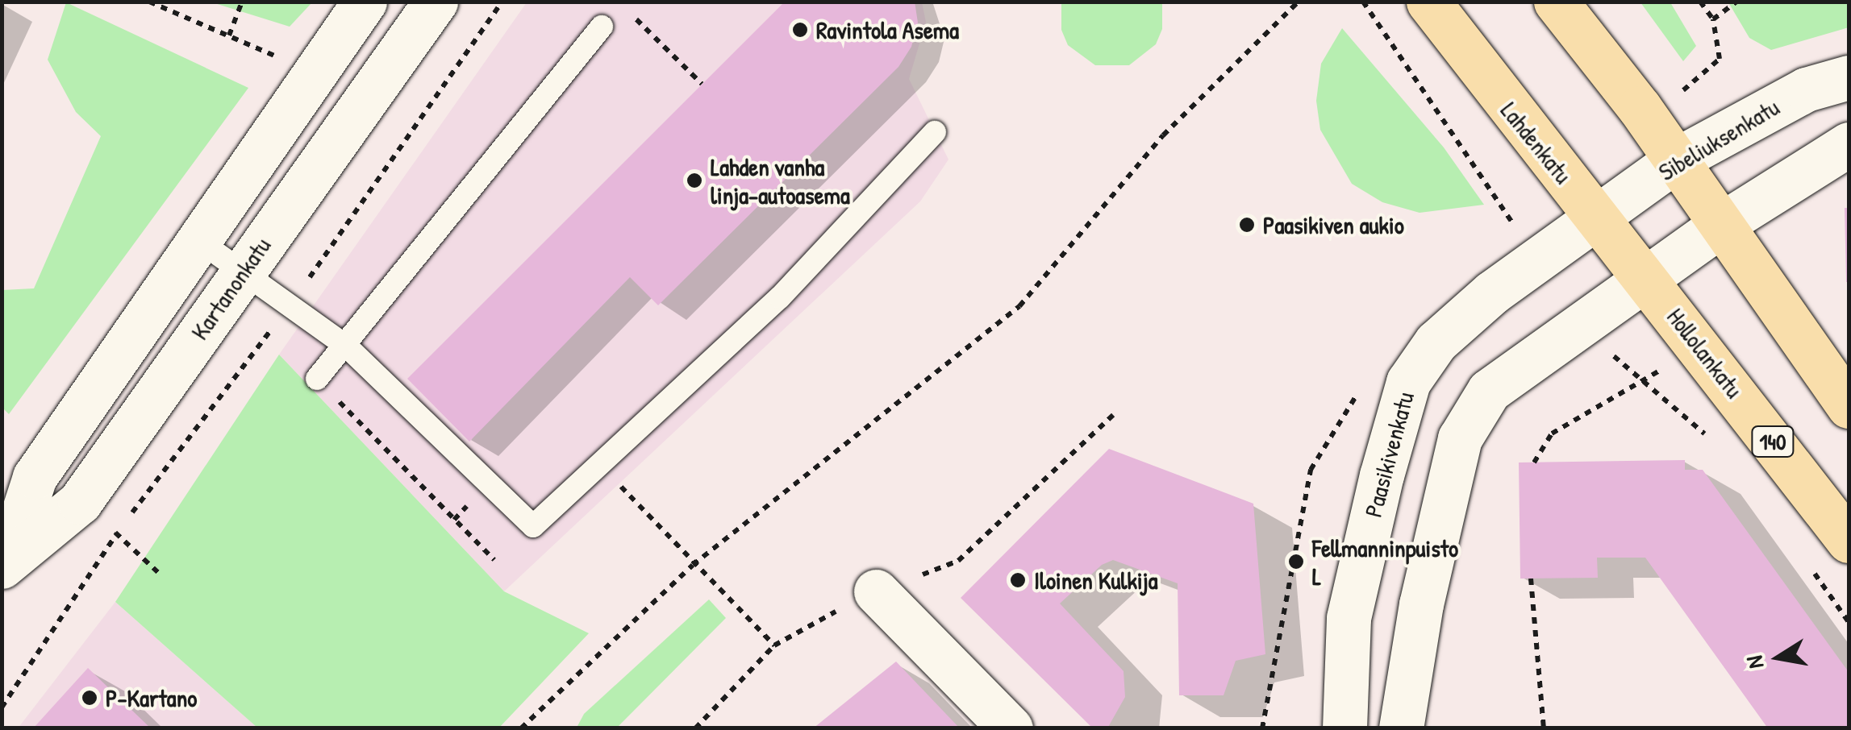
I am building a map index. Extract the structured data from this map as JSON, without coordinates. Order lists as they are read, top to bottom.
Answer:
{
  "streets": {
    "main road": ["Lahdenkatu", "Hollolankatu", "140"],
    "street": ["Sibeliuksenkatu", "Kartanonkatu", "Paasikivenkatu"]
  },
  "crossings": [
    ["Sibeliuksenkatu", "Lahdenkatu"],
    ["Sibeliuksenkatu", "Paasikivenkatu"],
    ["Lahdenkatu", "Hollolankatu"],
    ["Lahdenkatu", "Paasikivenkatu"]
  ],
  "places": [
    "Ravintola Asema",
    "Lahden vanha linja-autoasema",
    "Paasikiven aukio",
    "Fellmanninpuisto L",
    "Iloinen Kulkija",
    "P-Kartano"
  ],
  "north": "left"
}
